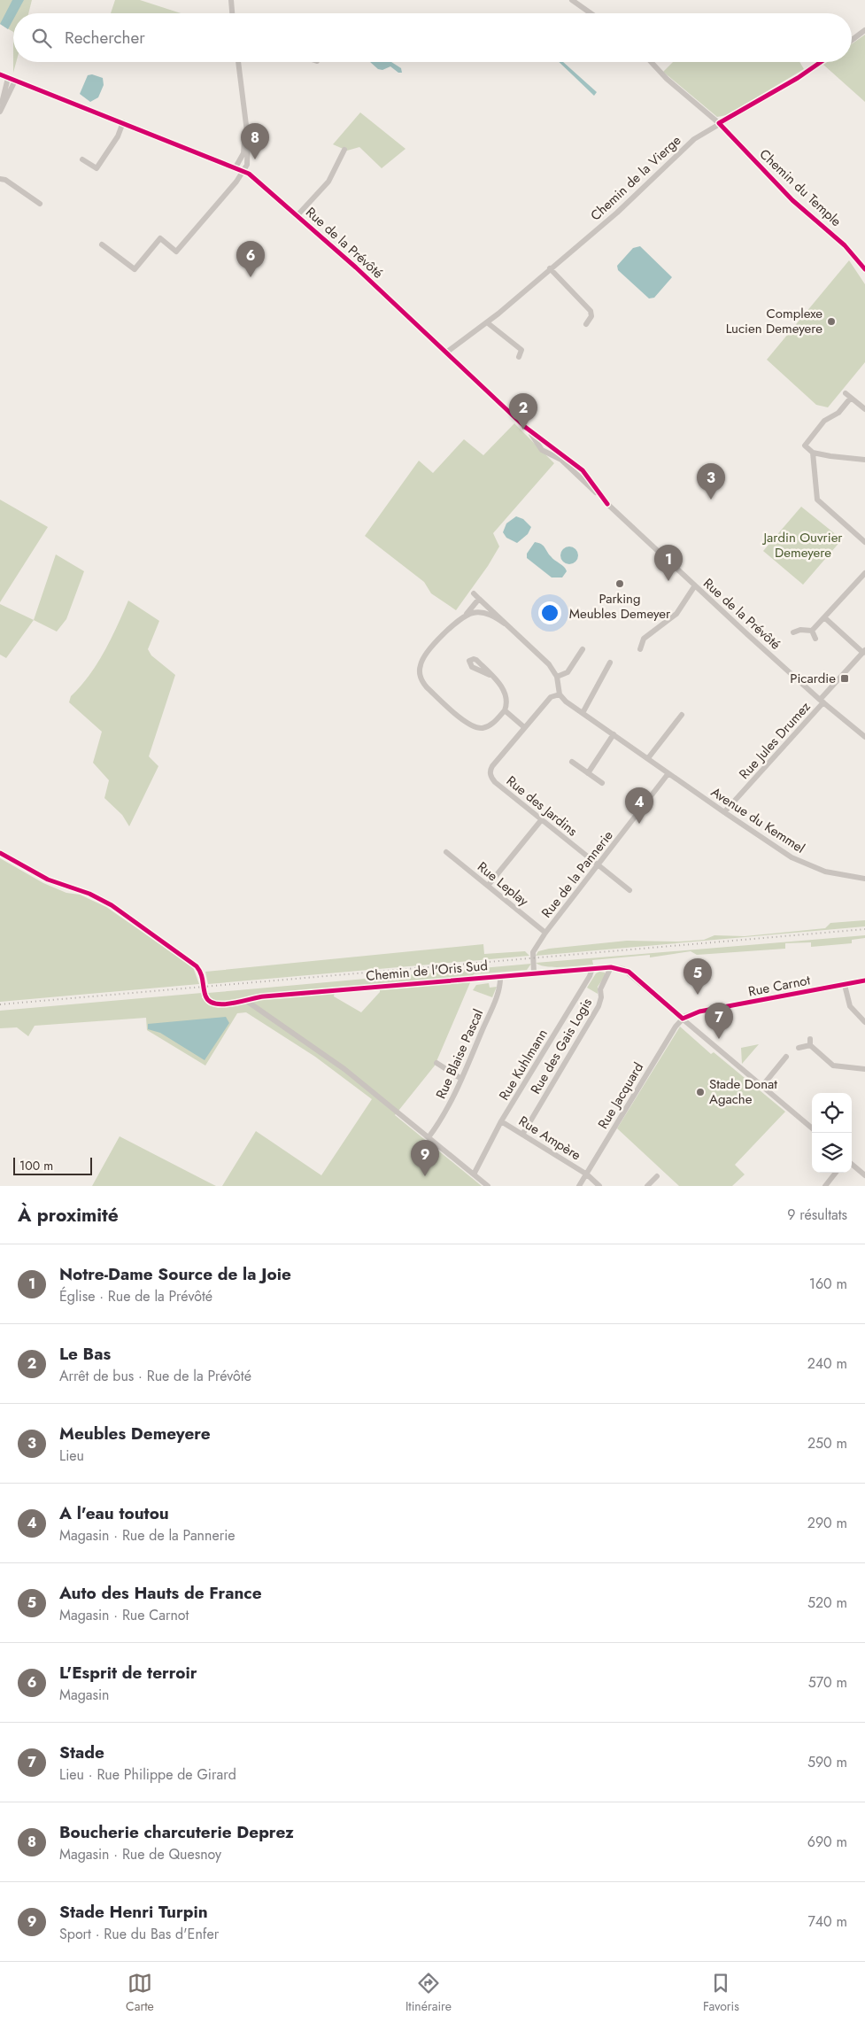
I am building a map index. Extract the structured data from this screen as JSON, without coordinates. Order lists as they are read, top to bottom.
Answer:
{
  "streets": {
    "street": [
      "Chemin de la Vierge",
      "Chemin du Temple",
      "Rue de la Prévôté",
      "Rue Jules Drumez",
      "Rue des Jardins",
      "Avenue du Kemmel",
      "Rue de la Pannerie",
      "Rue Leplay",
      "Chemin de l'Oris Sud",
      "Rue Carnot",
      "Rue des Gais Logis",
      "Rue Blaise Pascal",
      "Rue Kuhlmann",
      "Rue Jacquard",
      "Rue Ampère"
    ]
  },
  "crossings": [
    ["Chemin de la Vierge", "Chemin du Temple"],
    ["Chemin de la Vierge", "Rue de la Prévôté"],
    ["Rue de la Prévôté", "Rue Jules Drumez"],
    ["Rue Jules Drumez", "Avenue du Kemmel"],
    ["Rue des Jardins", "Rue de la Pannerie"],
    ["Avenue du Kemmel", "Rue de la Pannerie"],
    ["Rue de la Pannerie", "Rue Leplay"],
    ["Rue de la Pannerie", "Chemin de l'Oris Sud"],
    ["Chemin de l'Oris Sud", "Rue des Gais Logis"],
    ["Chemin de l'Oris Sud", "Rue Blaise Pascal"],
    ["Chemin de l'Oris Sud", "Rue Kuhlmann"],
    ["Rue Carnot", "Rue Jacquard"],
    ["Rue des Gais Logis", "Rue Ampère"],
    ["Rue Kuhlmann", "Rue Ampère"],
    ["Rue Jacquard", "Rue Ampère"]
  ],
  "parks": ["Jardin Ouvrier Demeyere"],
  "places": {
    "other": ["Complexe Lucien Demeyere", "Parking Meubles Demeyer", "Stade Donat Agache"],
    "transit": ["Picardie"]
  },
  "scale_bar": "100 m",
  "page": {
    "search": "Rechercher",
    "pins": [
      "8",
      "6",
      "2",
      "3",
      "1",
      "4",
      "5",
      "7",
      "9"
    ],
    "scale": "100 m",
    "heading": ["À proximité", "9 résultats"],
    "list": [
      {
        "mark": "1",
        "name": "Notre-Dame Source de la Joie",
        "note": "Église · Rue de la Prévôté",
        "value": "160 m"
      },
      {
        "mark": "2",
        "name": "Le Bas",
        "note": "Arrêt de bus · Rue de la Prévôté",
        "value": "240 m"
      },
      {
        "mark": "3",
        "name": "Meubles Demeyere",
        "note": "Lieu",
        "value": "250 m"
      },
      {
        "mark": "4",
        "name": "A l'eau toutou",
        "note": "Magasin · Rue de la Pannerie",
        "value": "290 m"
      },
      {
        "mark": "5",
        "name": "Auto des Hauts de France",
        "note": "Magasin · Rue Carnot",
        "value": "520 m"
      },
      {
        "mark": "6",
        "name": "L'Esprit de terroir",
        "note": "Magasin",
        "value": "570 m"
      },
      {
        "mark": "7",
        "name": "Stade",
        "note": "Lieu · Rue Philippe de Girard",
        "value": "590 m"
      },
      {
        "mark": "8",
        "name": "Boucherie charcuterie Deprez",
        "note": "Magasin · Rue de Quesnoy",
        "value": "690 m"
      },
      {
        "mark": "9",
        "name": "Stade Henri Turpin",
        "note": "Sport · Rue du Bas d'Enfer",
        "value": "740 m"
      }
    ],
    "nav": ["Carte", "Itinéraire", "Favoris"]
  }
}
